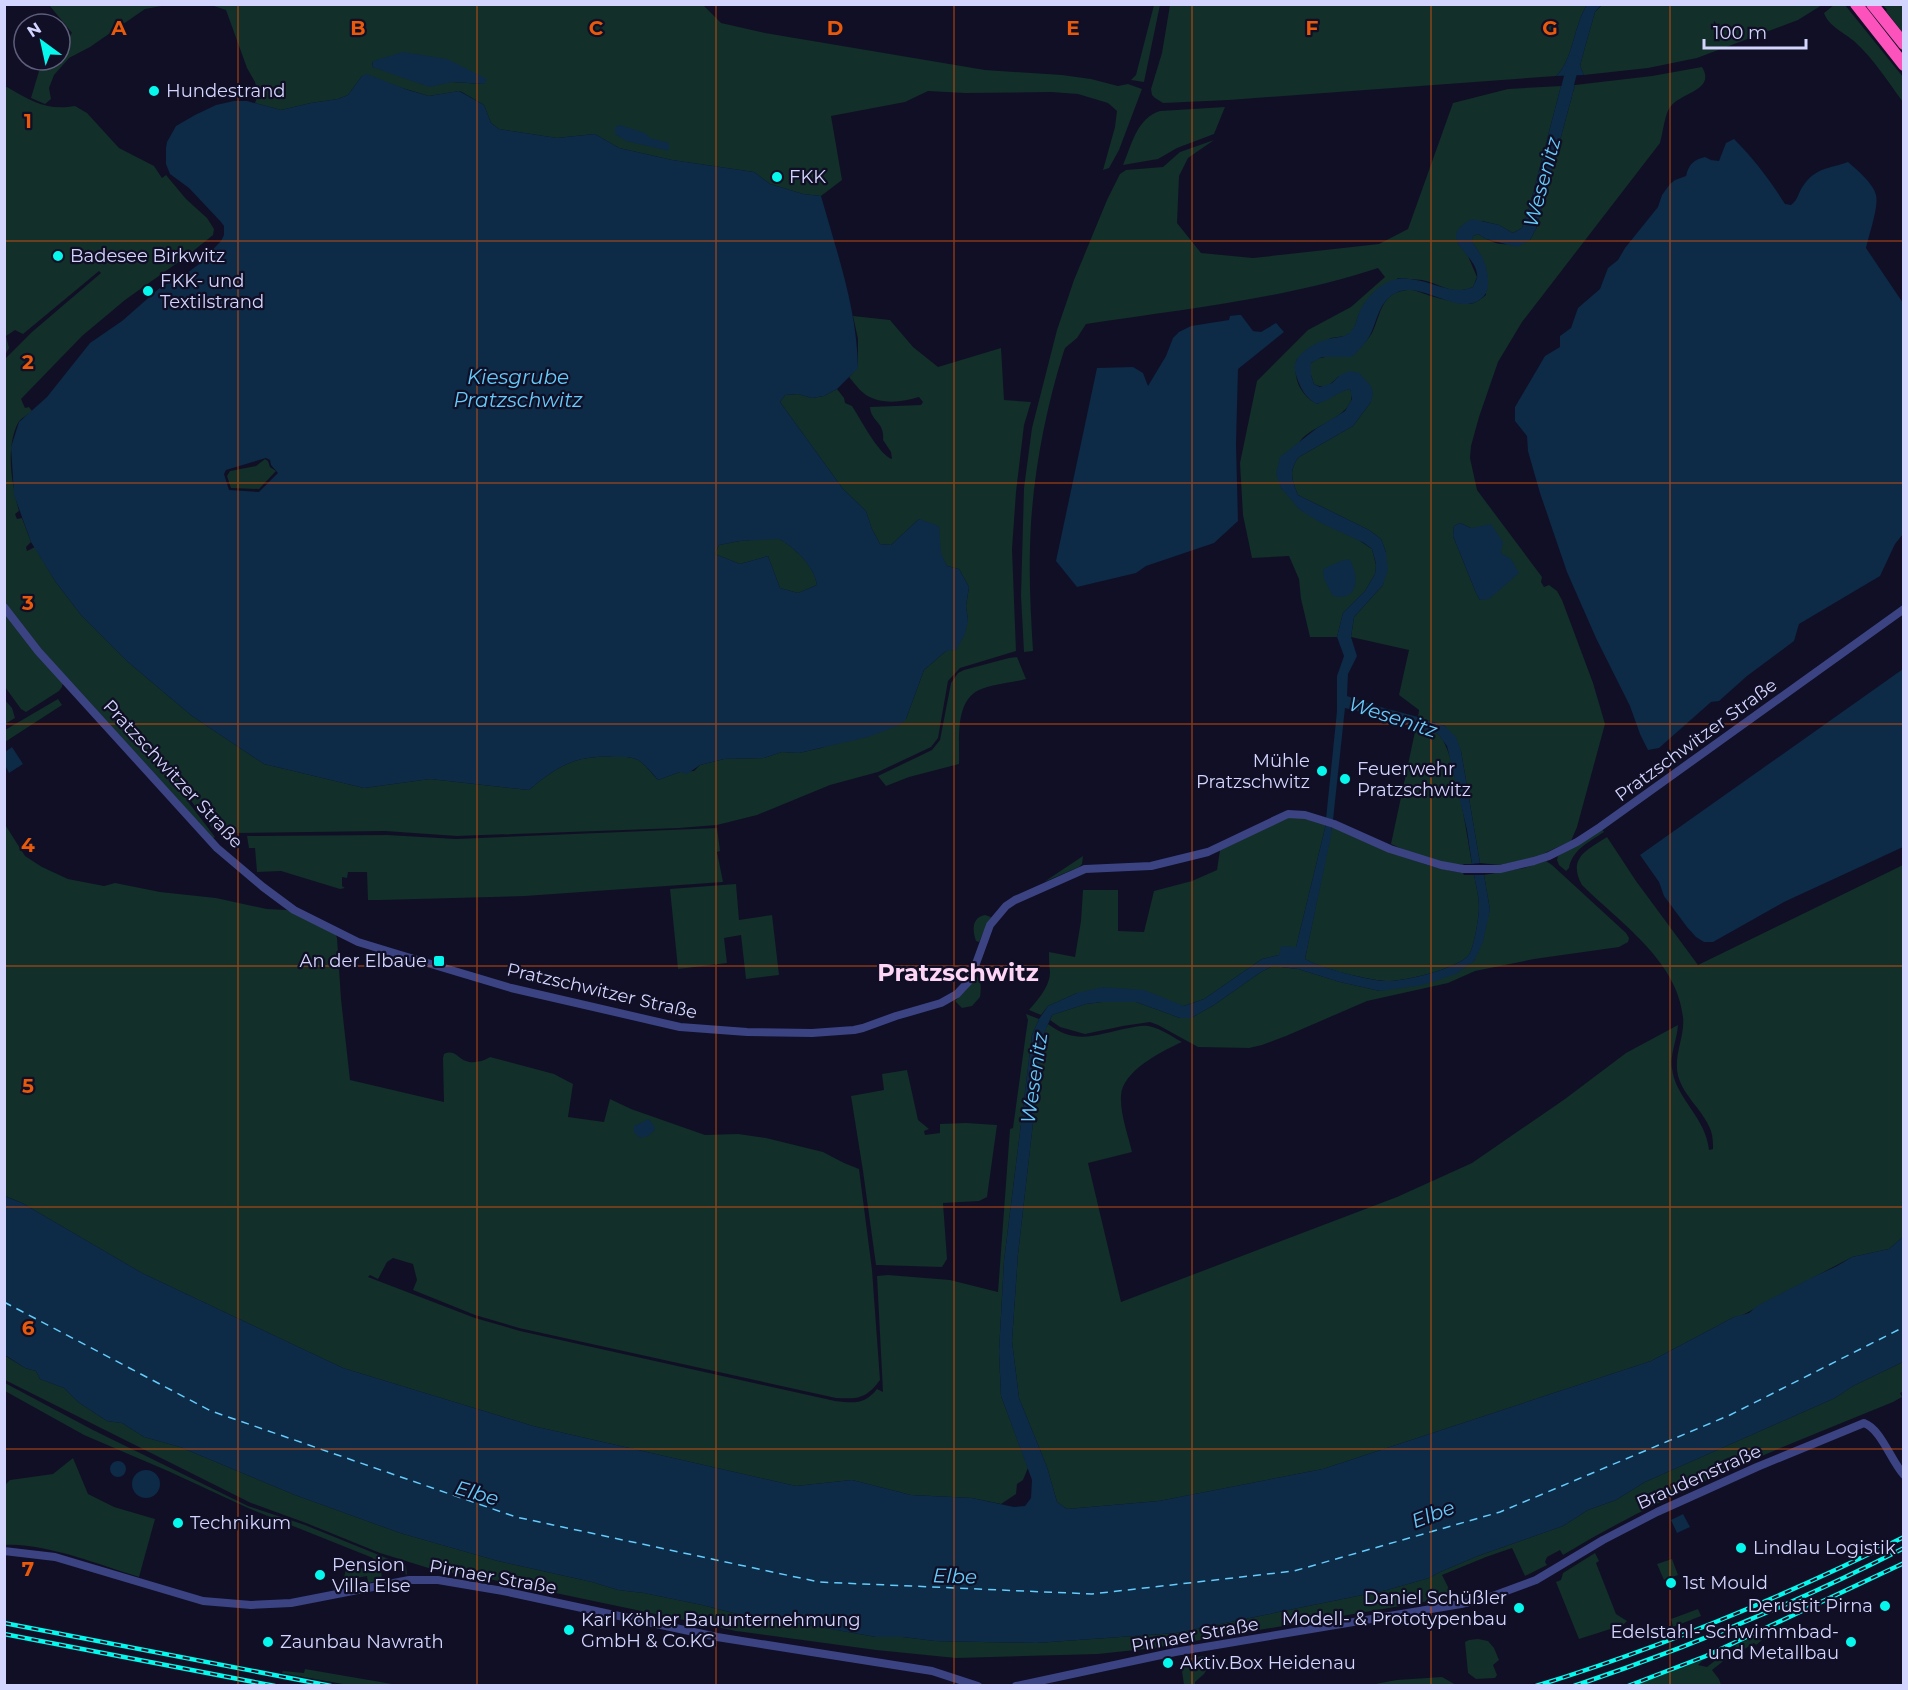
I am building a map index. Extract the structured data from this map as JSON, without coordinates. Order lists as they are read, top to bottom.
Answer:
{
  "streets": {
    "street": ["Pratzschwitzer Straße", "Braudenstraße", "Pirnaer Straße"]
  },
  "crossings": [
    ["Braudenstraße", "Pirnaer Straße"]
  ],
  "districts": ["Pratzschwitz"],
  "water": ["Wesenitz", "Kiesgrube Pratzschwitz", "Elbe"],
  "places": {
    "other": [
      "Hundestrand",
      "FKK",
      "Badesee Birkwitz",
      "FKK- und Textilstrand",
      "Mühle Pratzschwitz",
      "Feuerwehr Pratzschwitz",
      "Technikum",
      "Lindlau Logistik",
      "Pension Villa Else",
      "1st Mould",
      "Derustit Pirna",
      "Daniel Schüßler Modell- & Prototypenbau",
      "Karl Köhler Bauunternehmung GmbH & Co.KG",
      "Zaunbau Nawrath",
      "Edelstahl- Schwimmbad- und Metallbau",
      "Aktiv.Box Heidenau"
    ],
    "transit": ["An der Elbaue"]
  },
  "scale_bar": "100 m",
  "north": "top left",
  "grid": {
    "columns": [
      "A",
      "B",
      "C",
      "D",
      "E",
      "F",
      "G"
    ],
    "rows": [
      "1",
      "2",
      "3",
      "4",
      "5",
      "6",
      "7"
    ]
  }
}
